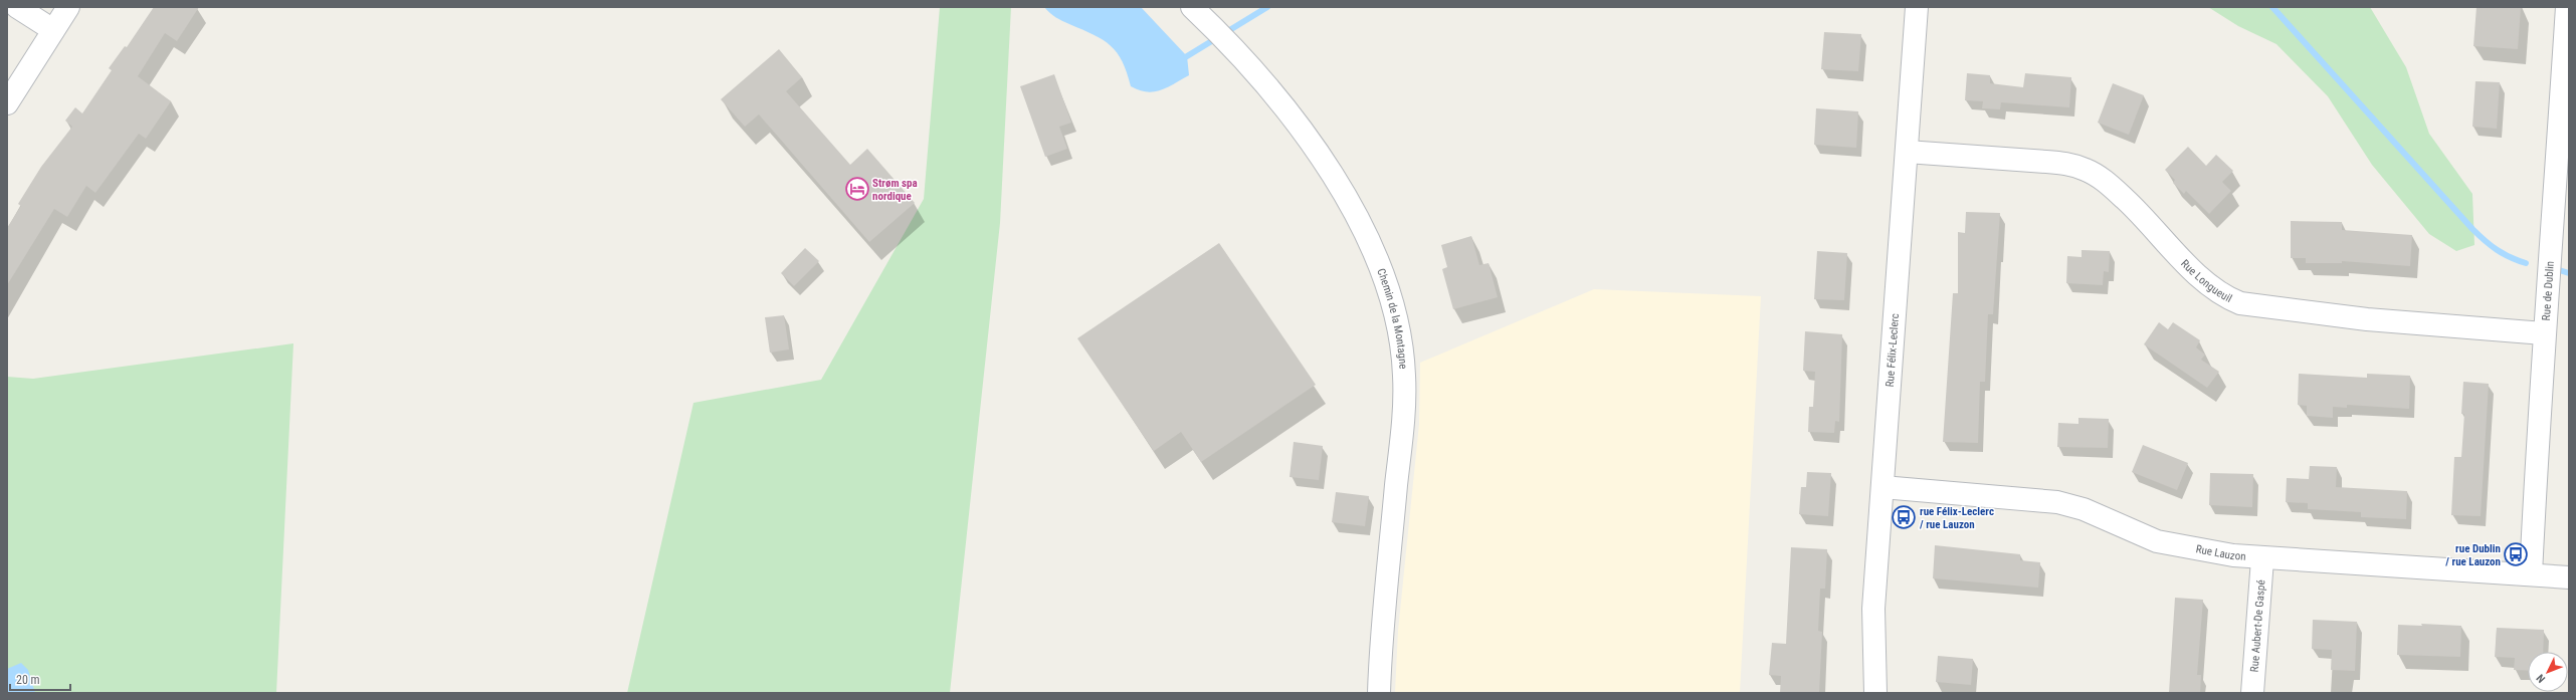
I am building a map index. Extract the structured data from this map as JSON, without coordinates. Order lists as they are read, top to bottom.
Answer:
{
  "streets": {
    "street": [
      "Rue Longueuil",
      "Rue de Dublin",
      "Chemin de la Montagne",
      "Rue Félix-Leclerc",
      "Rue Lauzon",
      "Rue Aubert-De Gaspé"
    ]
  },
  "crossings": [
    ["Rue Longueuil", "Rue de Dublin"],
    ["Rue Longueuil", "Rue Félix-Leclerc"],
    ["Rue de Dublin", "Rue Lauzon"],
    ["Rue Félix-Leclerc", "Rue Lauzon"],
    ["Rue Lauzon", "Rue Aubert-De Gaspé"]
  ],
  "places": {
    "hotel": ["Strøm spa nordique"],
    "bus stop": ["rue Félix-Leclerc / rue Lauzon", "rue Dublin / rue Lauzon"]
  },
  "scale_bar": "20 m",
  "north": "bottom left"
}
